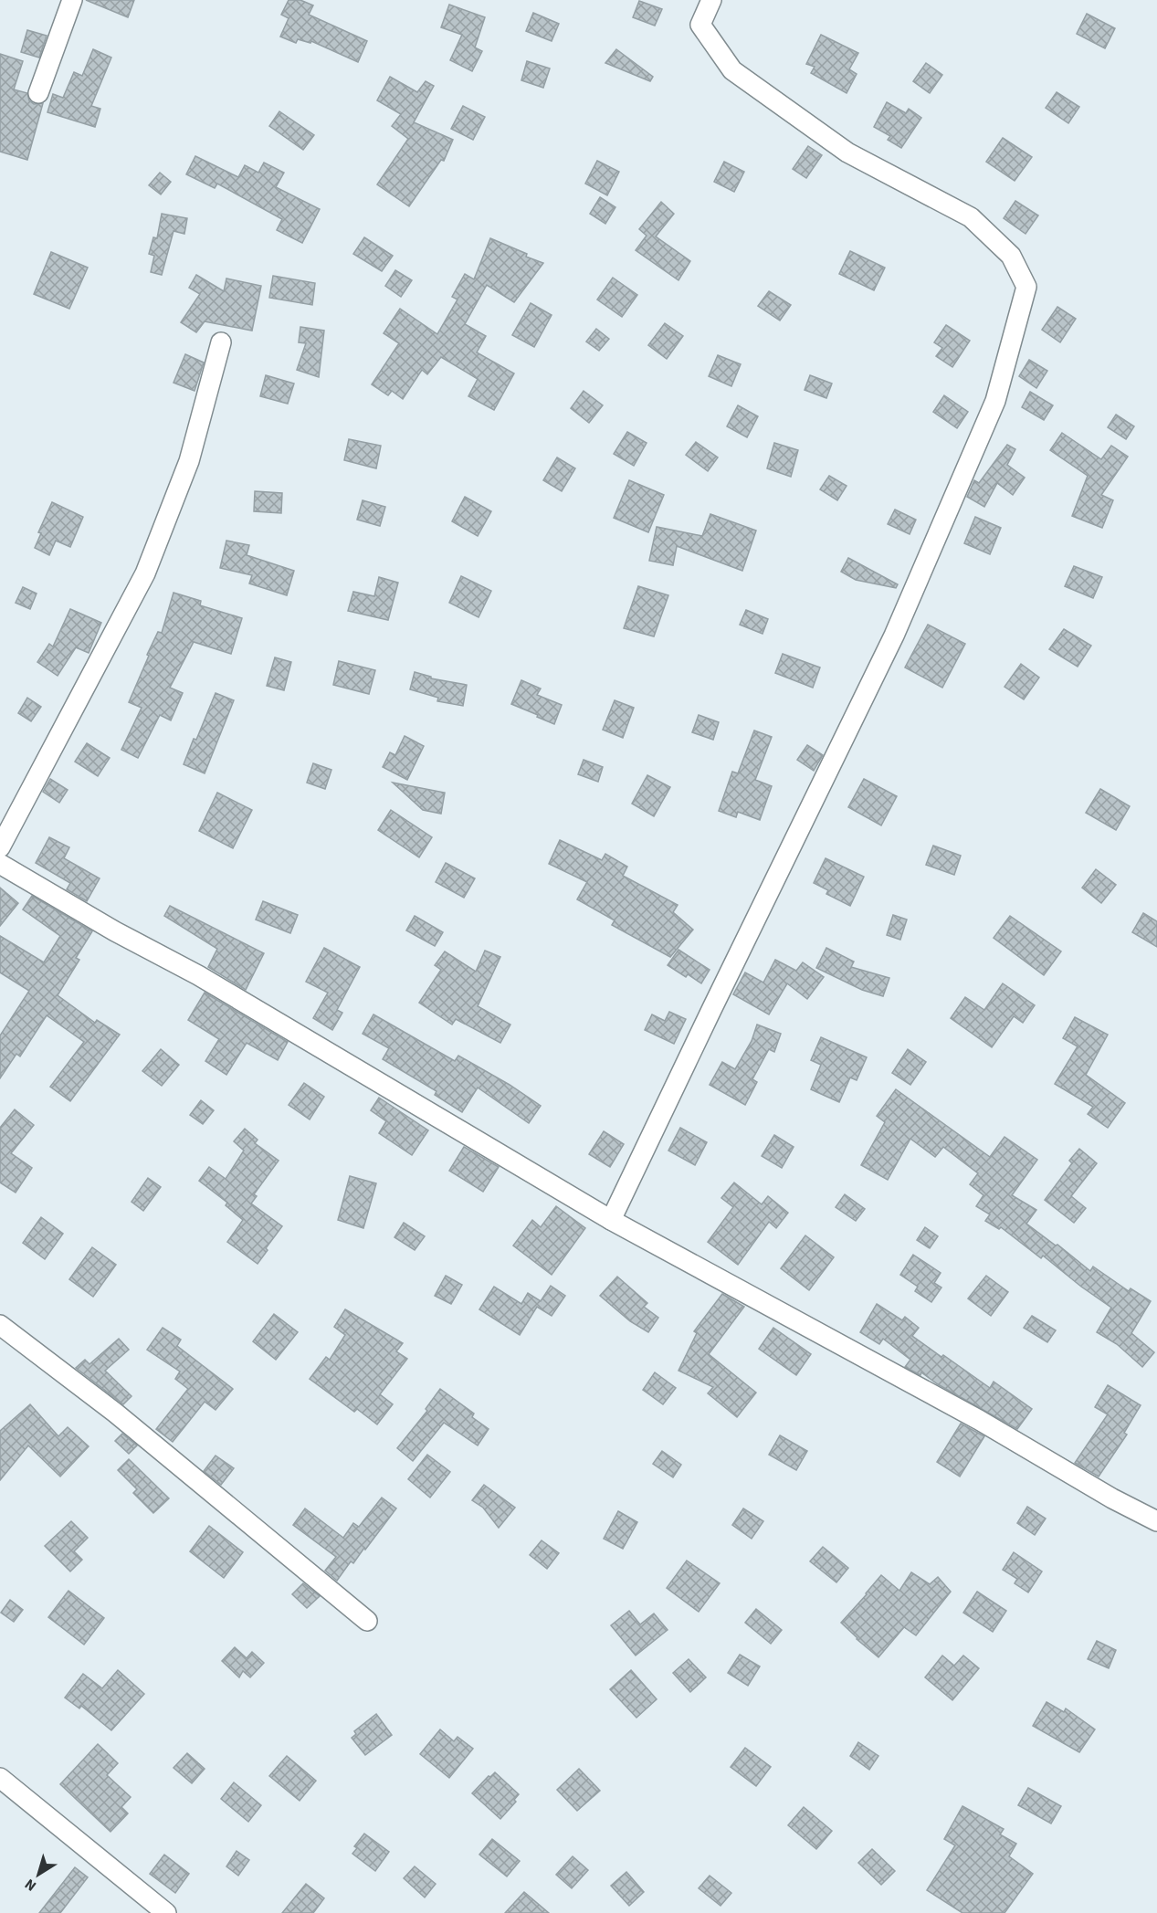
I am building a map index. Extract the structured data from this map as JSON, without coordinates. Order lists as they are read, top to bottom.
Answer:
{
  "north": "bottom left"
}
